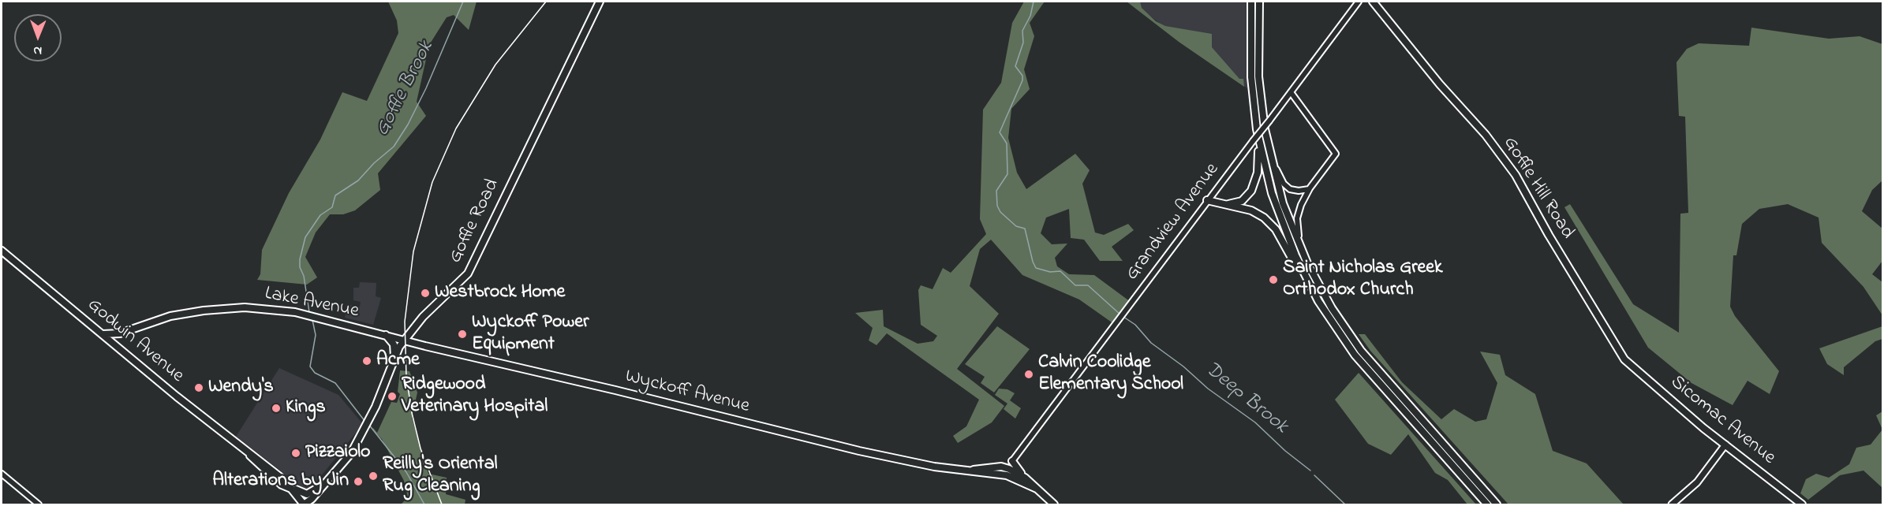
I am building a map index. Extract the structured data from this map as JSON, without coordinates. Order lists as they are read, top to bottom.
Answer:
{
  "streets": {
    "main road": [
      "Goffle Hill Road",
      "Goffle Road",
      "Lake Avenue",
      "Godwin Avenue",
      "Wyckoff Avenue",
      "Sicomac Avenue"
    ],
    "street": ["Grandview Avenue"]
  },
  "crossings": [
    ["Goffle Hill Road", "Sicomac Avenue"],
    ["Goffle Road", "Lake Avenue"],
    ["Goffle Road", "Godwin Avenue"],
    ["Goffle Road", "Wyckoff Avenue"],
    ["Lake Avenue", "Godwin Avenue"],
    ["Lake Avenue", "Wyckoff Avenue"]
  ],
  "water": ["Goffle Brook", "Deep Brook"],
  "places": [
    "Saint Nicholas Greek Orthodox Church",
    "Westbrock Home",
    "Wyckoff Power Equipment",
    "Acme",
    "Calvin Coolidge Elementary School",
    "Wendy's",
    "Ridgewood Veterinary Hospital",
    "Kings",
    "Pizzaiolo",
    "Reilly's Oriental Rug Cleaning",
    "Alterations by Jin"
  ],
  "north": "bottom"
}
